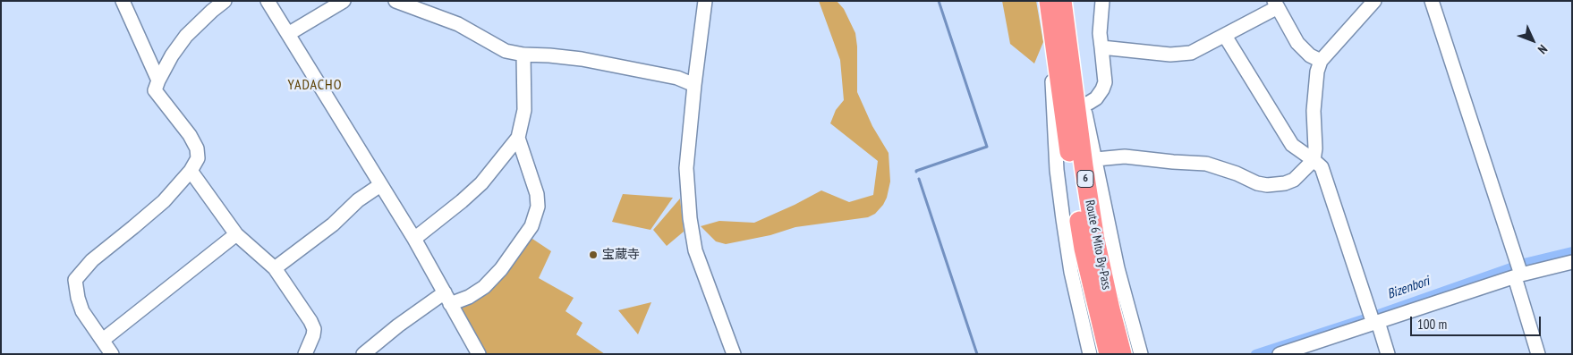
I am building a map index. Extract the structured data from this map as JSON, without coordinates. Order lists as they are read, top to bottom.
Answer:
{
  "streets": {
    "highway": ["6", "Route 6 Mito By-Pass"]
  },
  "districts": ["YADACHO"],
  "water": ["Bizenbori"],
  "places": ["宝蔵寺"],
  "scale_bar": "100 m",
  "north": "bottom right"
}
